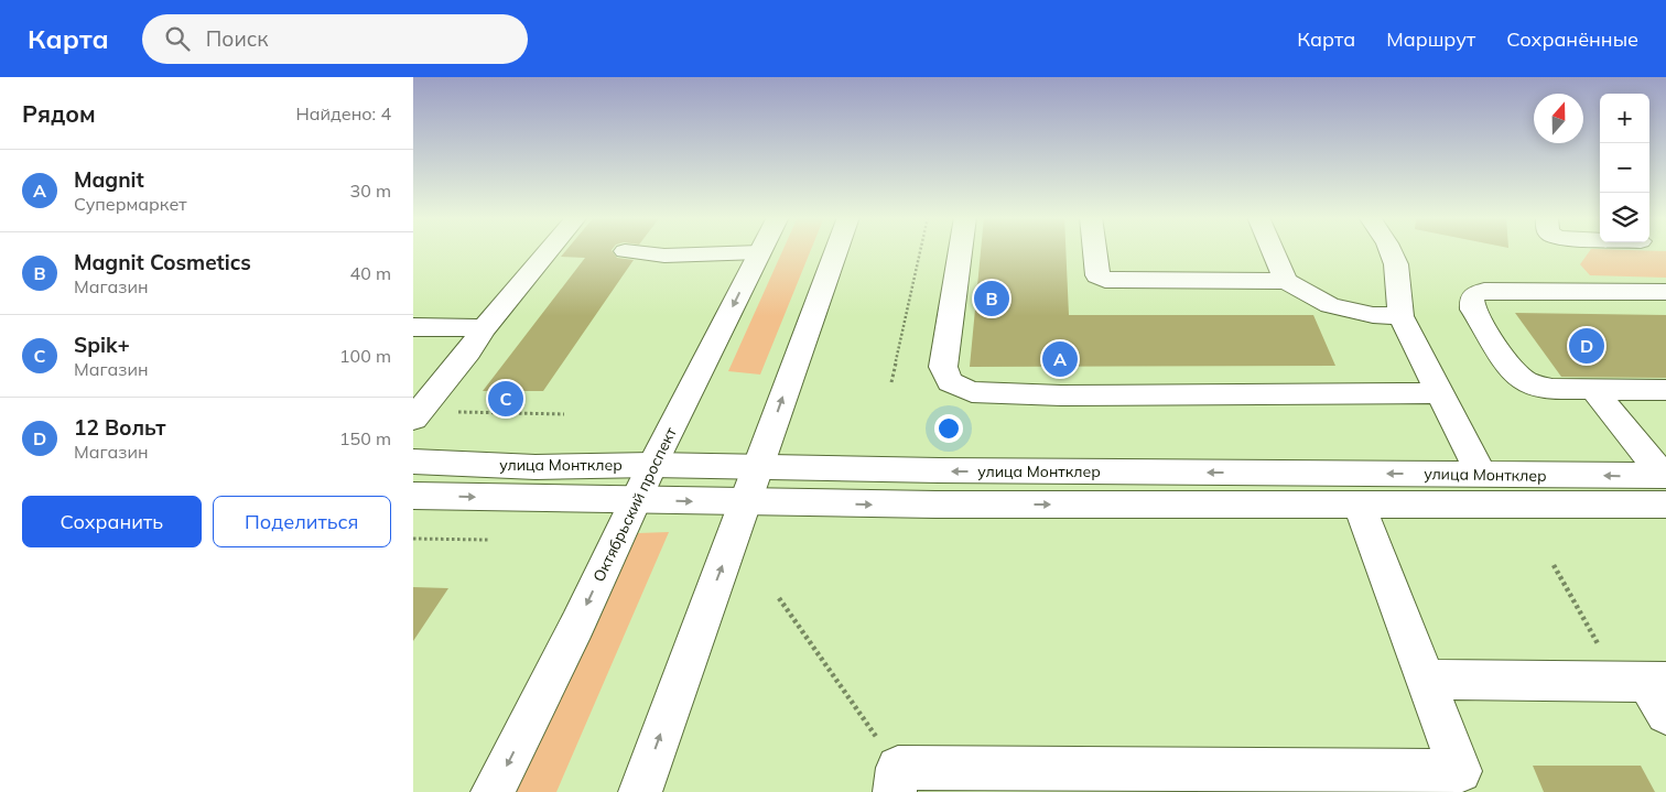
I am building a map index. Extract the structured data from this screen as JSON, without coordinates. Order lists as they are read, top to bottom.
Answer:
{
  "streets": {
    "street": ["улица Монтклер", "Октябрьский проспект"]
  },
  "crossings": [
    ["улица Монтклер", "Октябрьский проспект"]
  ],
  "north": "top",
  "page": {
    "header": "Карта",
    "search": "Поиск",
    "nav": ["Карта", "Маршрут", "Сохранённые"],
    "heading": ["Рядом", "Найдено: 4"],
    "map_buttons": ["+", "−"],
    "list": [
      {
        "mark": "A",
        "name": "Magnit",
        "note": "Супермаркет",
        "value": "30 m"
      },
      {
        "mark": "B",
        "name": "Magnit Cosmetics",
        "note": "Магазин",
        "value": "40 m"
      },
      {
        "mark": "C",
        "name": "Spik+",
        "note": "Магазин",
        "value": "100 m"
      },
      {
        "mark": "D",
        "name": "12 Вольт",
        "note": "Магазин",
        "value": "150 m"
      }
    ],
    "pins": [
      "B",
      "D",
      "A",
      "C"
    ],
    "buttons": ["Сохранить", "Поделиться"]
  }
}
